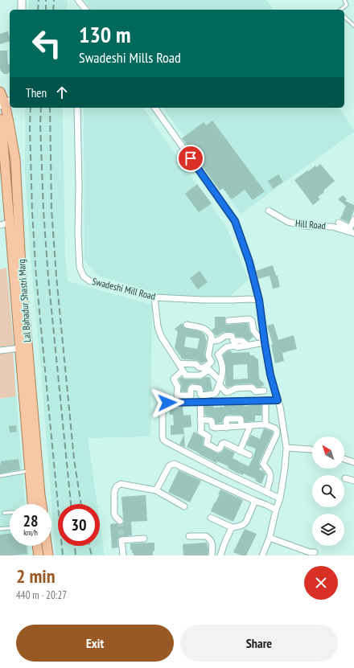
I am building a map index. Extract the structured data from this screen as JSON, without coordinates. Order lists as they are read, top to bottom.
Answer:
{
  "streets": {
    "main road": ["Lal Bahadur Shastri Marg"],
    "street": ["Hill Road", "Swadeshi Mill Road"]
  },
  "north": "top left",
  "page": {
    "turn": ["130 m", "Swadeshi Mills Road"],
    "then": "Then",
    "speed": "28 km/h",
    "limit": "30",
    "heading": ["2 min", "440 m · 20:27"],
    "buttons": ["Exit", "Share"]
  }
}
